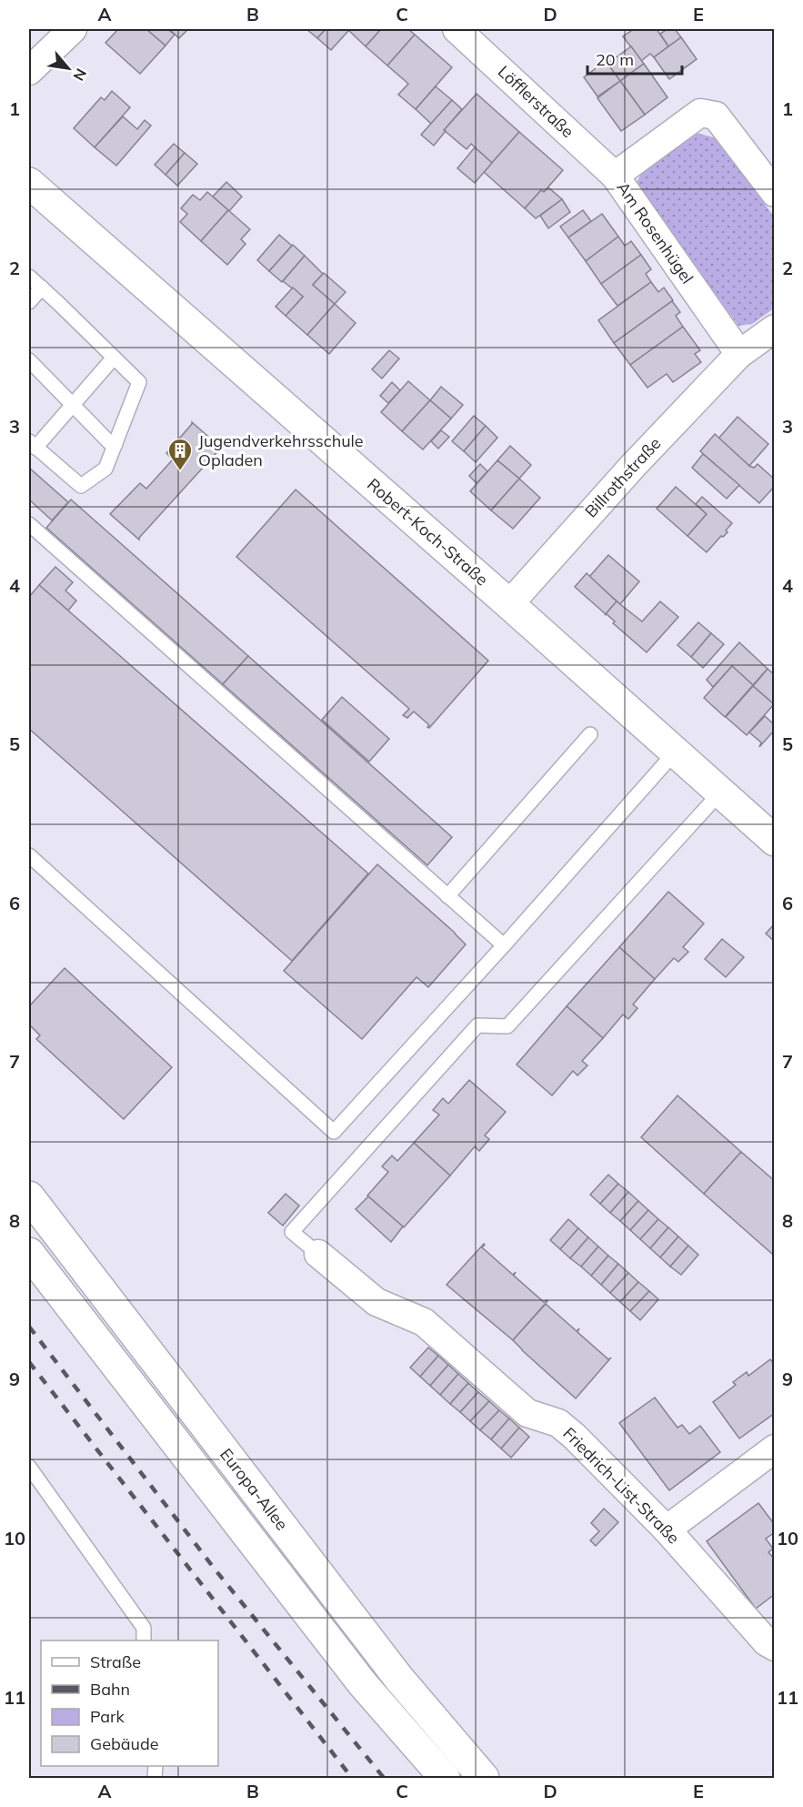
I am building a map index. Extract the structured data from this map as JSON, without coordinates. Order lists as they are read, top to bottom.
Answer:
{
  "streets": {
    "main road": ["Robert-Koch-Straße", "Europa-Allee"],
    "street": [
      "Löfflerstraße",
      "Am Rosenhügel",
      "Billrothstraße",
      "Friedrich-List-Straße"
    ]
  },
  "crossings": [
    ["Löfflerstraße", "Am Rosenhügel"],
    ["Am Rosenhügel", "Billrothstraße"],
    ["Billrothstraße", "Robert-Koch-Straße"]
  ],
  "places": {
    "building": ["Jugendverkehrsschule Opladen"]
  },
  "legend": [
    "Straße",
    "Bahn",
    "Park",
    "Gebäude"
  ],
  "scale_bar": "20 m",
  "north": "bottom right",
  "grid": {
    "columns": [
      "A",
      "B",
      "C",
      "D",
      "E"
    ],
    "rows": [
      "1",
      "2",
      "3",
      "4",
      "5",
      "6",
      "7",
      "8",
      "9",
      "10",
      "11"
    ]
  }
}
